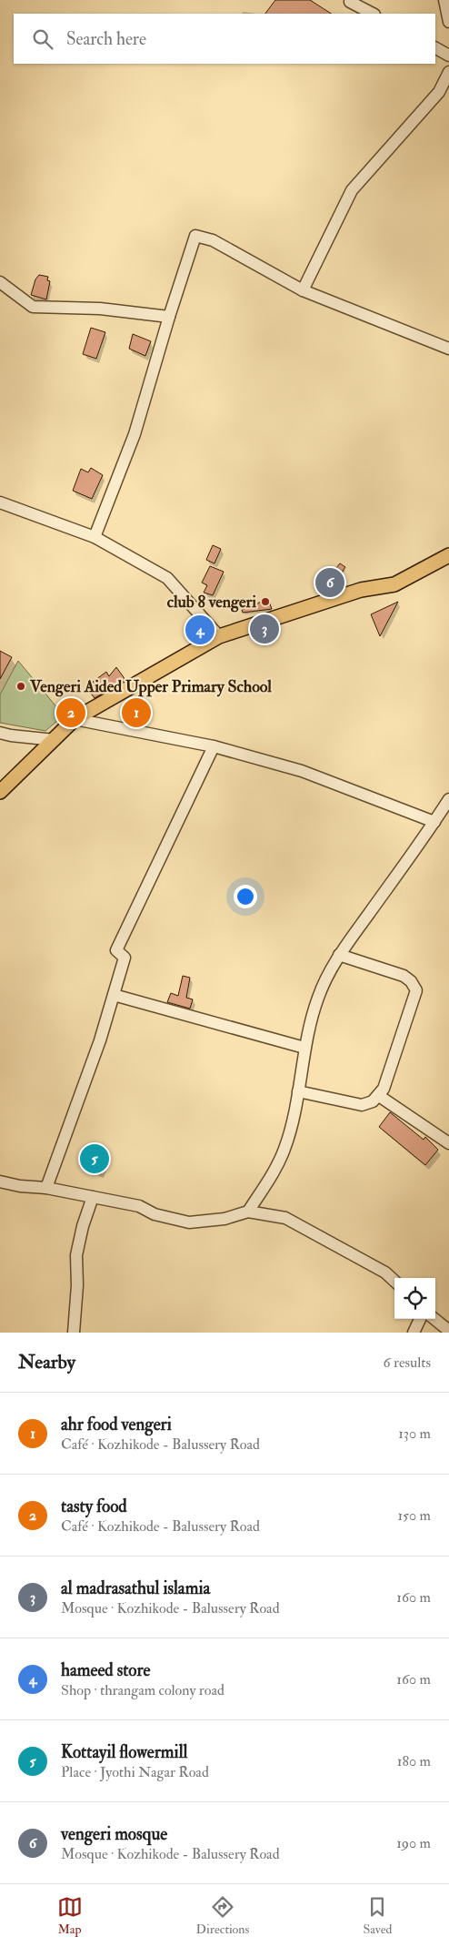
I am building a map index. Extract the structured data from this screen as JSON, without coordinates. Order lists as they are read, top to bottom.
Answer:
{
  "places": ["club 8 vengeri", "Vengeri Aided Upper Primary School"],
  "page": {
    "search": "Search here",
    "pins": [
      "6",
      "3",
      "4",
      "1",
      "2",
      "5"
    ],
    "heading": ["Nearby", "6 results"],
    "list": [
      {
        "mark": "1",
        "name": "ahr food vengeri",
        "note": "Café · Kozhikode - Balussery Road",
        "value": "130 m"
      },
      {
        "mark": "2",
        "name": "tasty food",
        "note": "Café · Kozhikode - Balussery Road",
        "value": "150 m"
      },
      {
        "mark": "3",
        "name": "al madrasathul islamia",
        "note": "Mosque · Kozhikode - Balussery Road",
        "value": "160 m"
      },
      {
        "mark": "4",
        "name": "hameed store",
        "note": "Shop · thrangam colony road",
        "value": "160 m"
      },
      {
        "mark": "5",
        "name": "Kottayil flowermill",
        "note": "Place · Jyothi Nagar Road",
        "value": "180 m"
      },
      {
        "mark": "6",
        "name": "vengeri mosque",
        "note": "Mosque · Kozhikode - Balussery Road",
        "value": "190 m"
      }
    ],
    "nav": ["Map", "Directions", "Saved"]
  }
}
